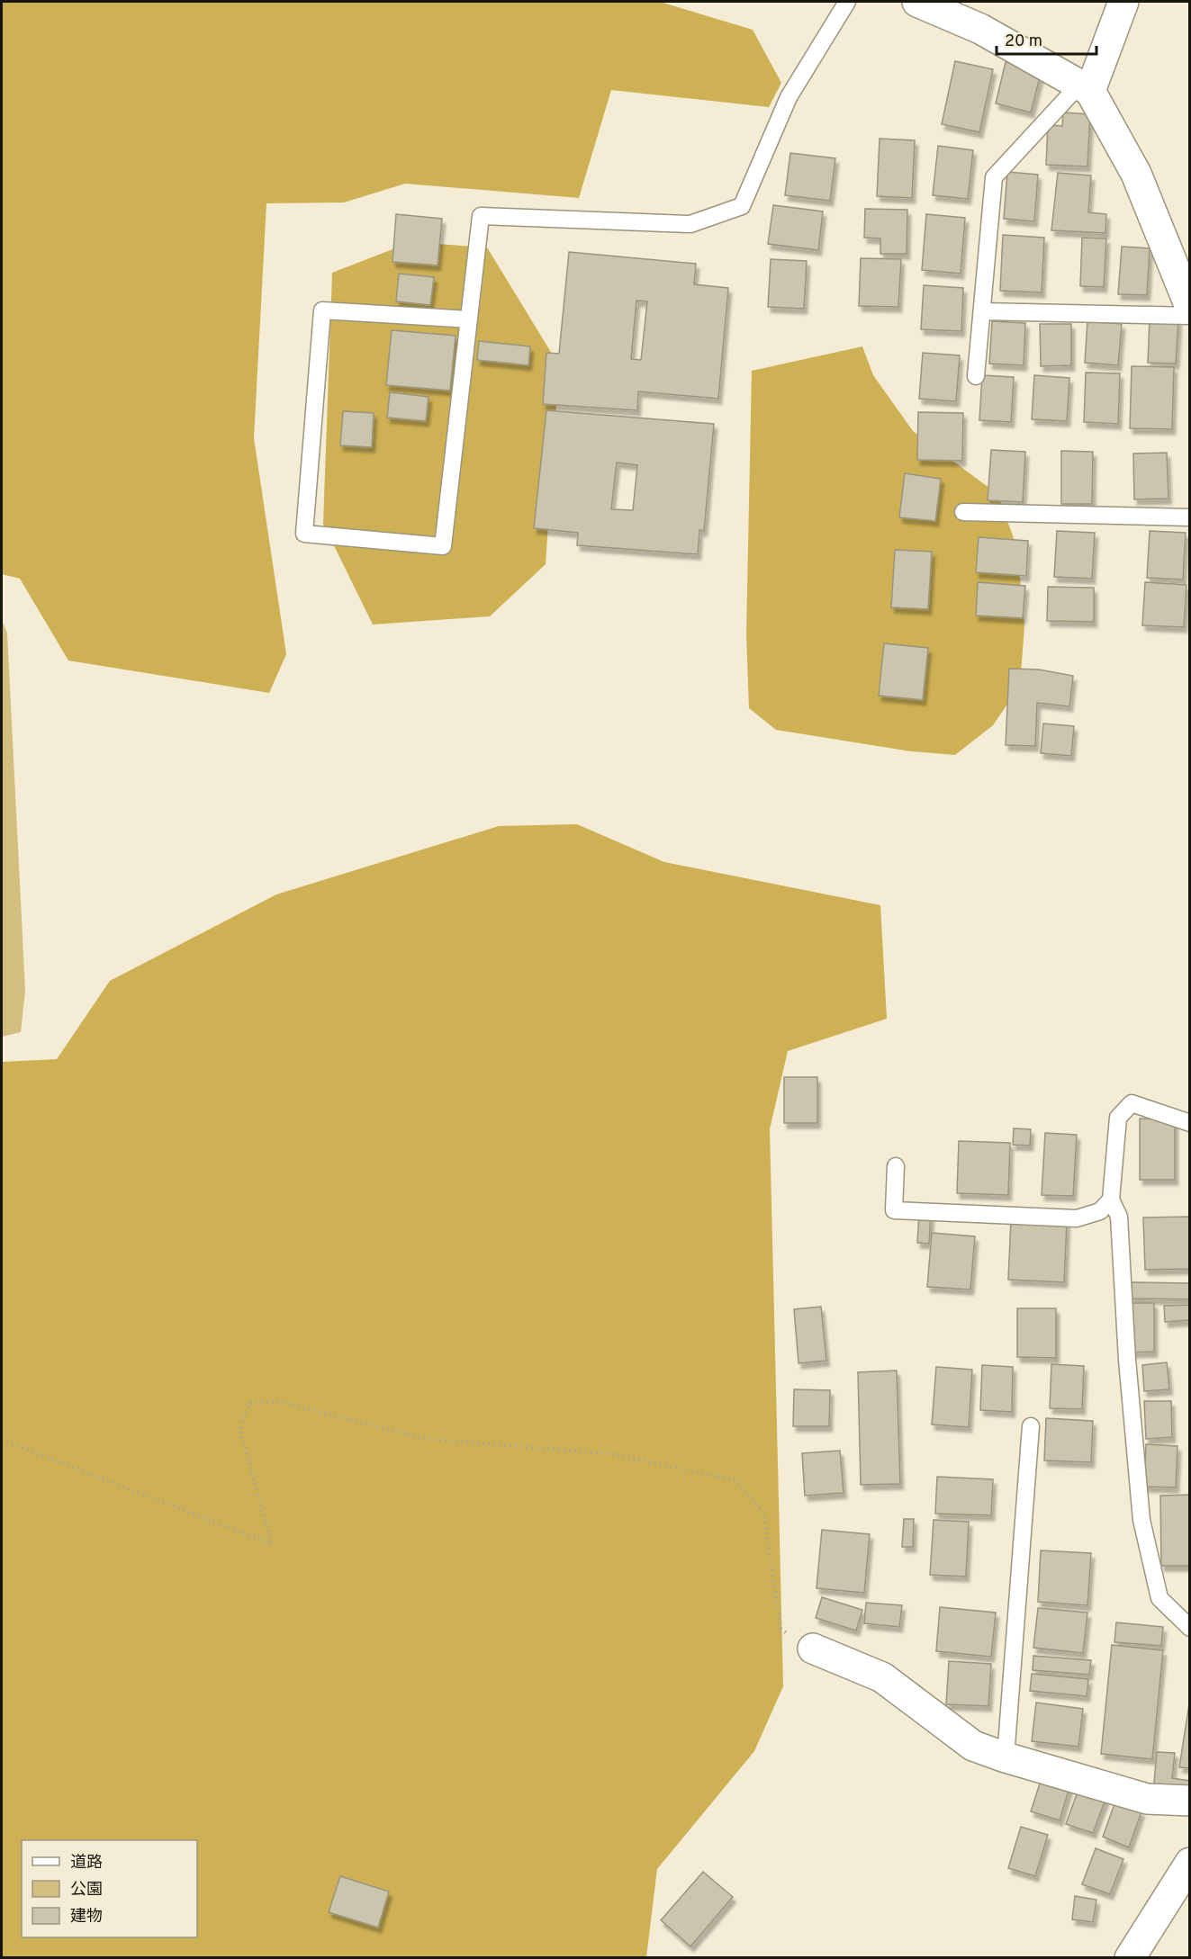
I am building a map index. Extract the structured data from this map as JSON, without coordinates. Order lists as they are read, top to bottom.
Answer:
{
  "legend": ["道路", "公園", "建物"],
  "scale_bar": "20 m"
}
